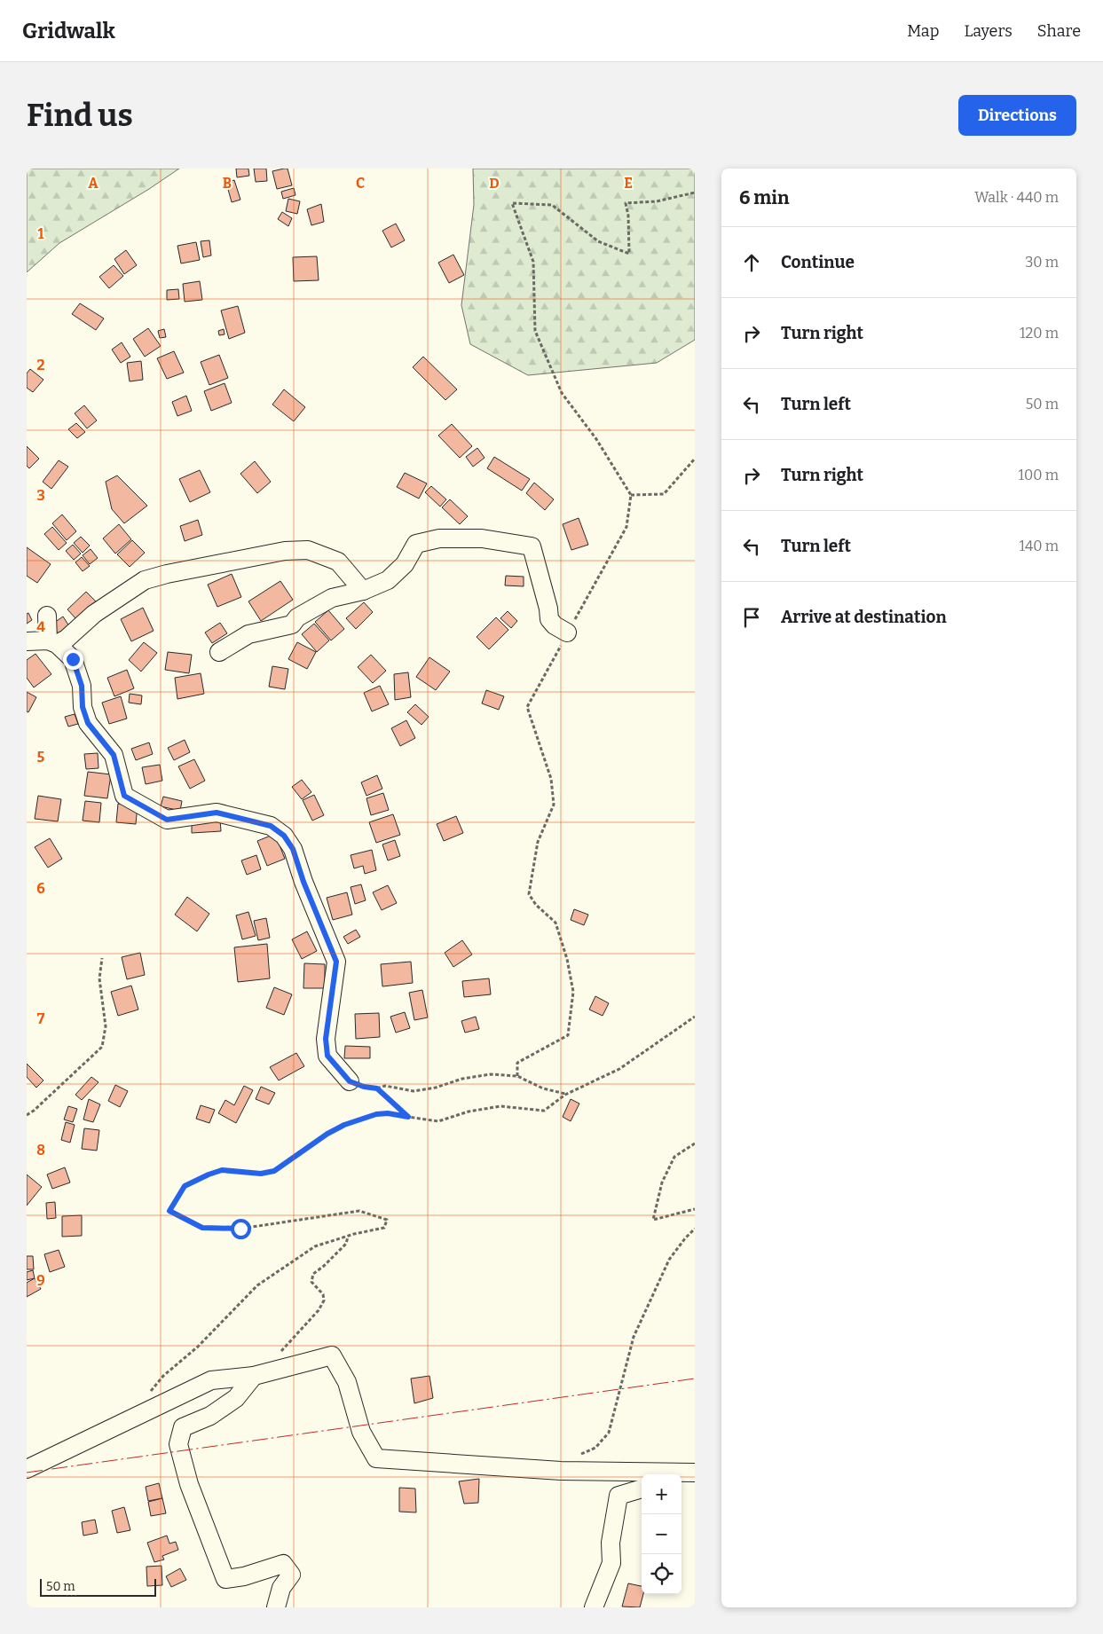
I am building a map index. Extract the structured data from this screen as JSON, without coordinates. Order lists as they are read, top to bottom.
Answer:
{
  "scale_bar": "50 m",
  "page": {
    "header": "Gridwalk",
    "nav": ["Map", "Layers", "Share"],
    "buttons": "Directions",
    "title": "Find us",
    "heading": ["6 min", "Walk · 440 m"],
    "list": [
      ["Continue", "30 m"],
      ["Turn right", "120 m"],
      ["Turn left", "50 m"],
      ["Turn right", "100 m"],
      ["Turn left", "140 m"],
      "Arrive at destination"
    ],
    "map_buttons": ["+", "−"],
    "scale": "50 m"
  },
  "grid": {
    "columns": [
      "A",
      "B",
      "C",
      "D",
      "E"
    ],
    "rows": [
      "1",
      "2",
      "3",
      "4",
      "5",
      "6",
      "7",
      "8",
      "9"
    ]
  }
}
